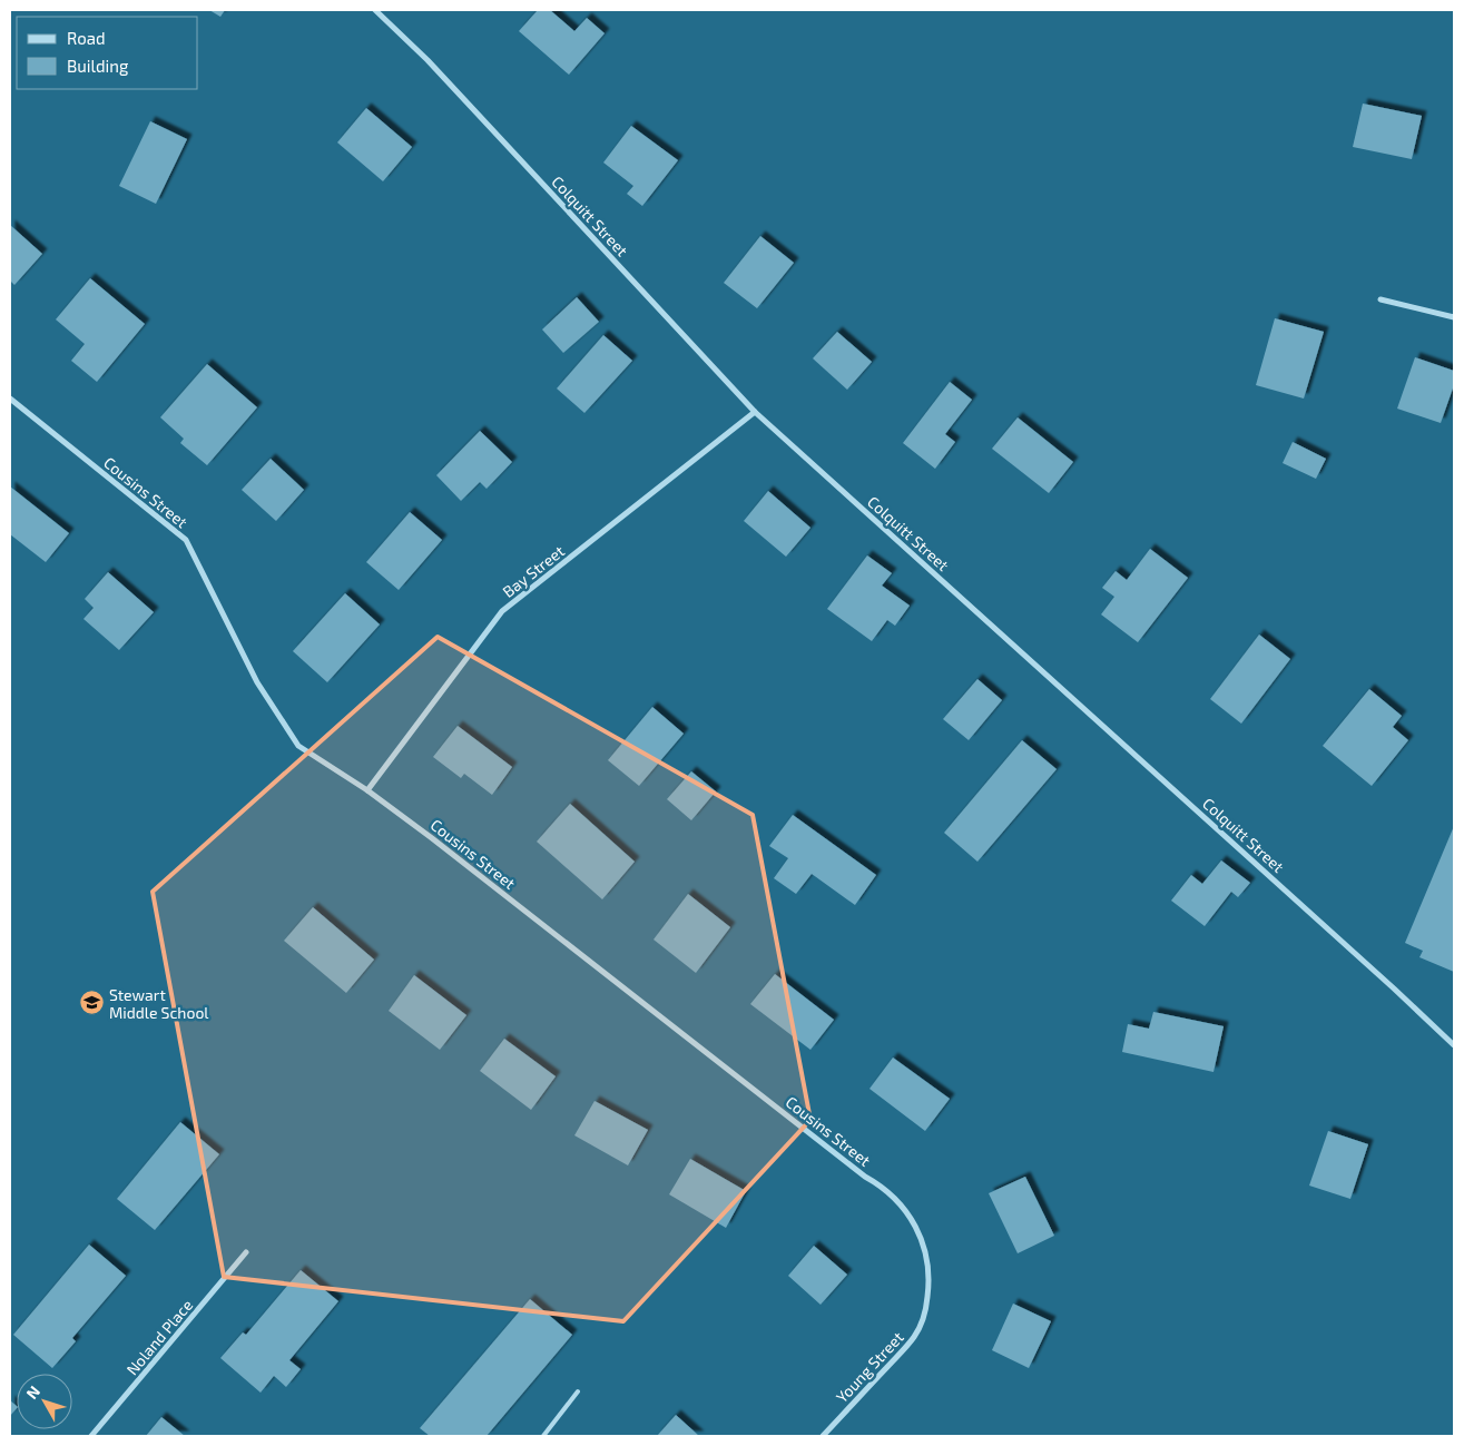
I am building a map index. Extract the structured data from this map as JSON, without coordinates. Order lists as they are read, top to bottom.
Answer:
{
  "streets": {
    "street": [
      "Colquitt Street",
      "Cousins Street",
      "Bay Street",
      "Noland Place",
      "Young Street"
    ]
  },
  "crossings": [
    ["Colquitt Street", "Bay Street"],
    ["Cousins Street", "Bay Street"],
    ["Cousins Street", "Young Street"]
  ],
  "places": {
    "school or university": ["Stewart Middle School"]
  },
  "legend": ["Road", "Building"],
  "north": "top left"
}
